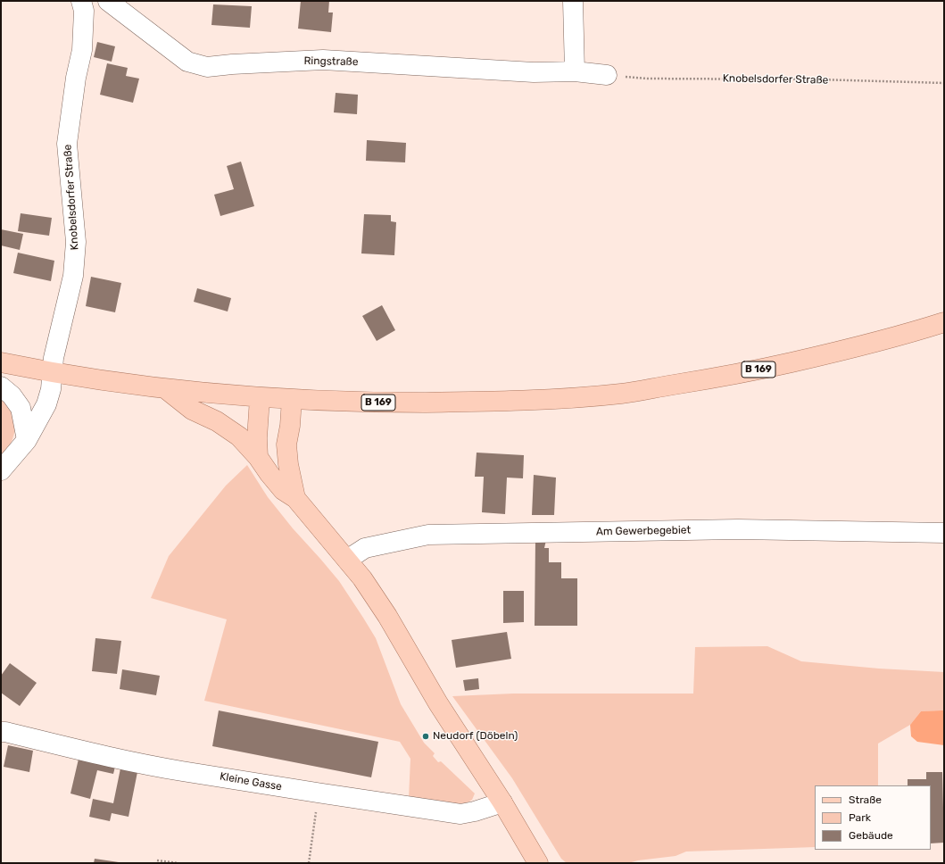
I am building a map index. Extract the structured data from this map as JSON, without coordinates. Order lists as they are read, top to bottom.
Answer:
{
  "streets": {
    "main road": ["B 169"],
    "street": [
      "Ringstraße",
      "Knobelsdorfer Straße",
      "Am Gewerbegebiet",
      "Kleine Gasse"
    ]
  },
  "crossings": [
    ["Ringstraße", "Knobelsdorfer Straße"],
    ["Knobelsdorfer Straße", "B 169"]
  ],
  "places": ["Neudorf (Döbeln)"],
  "legend": ["Straße", "Park", "Gebäude"]
}
